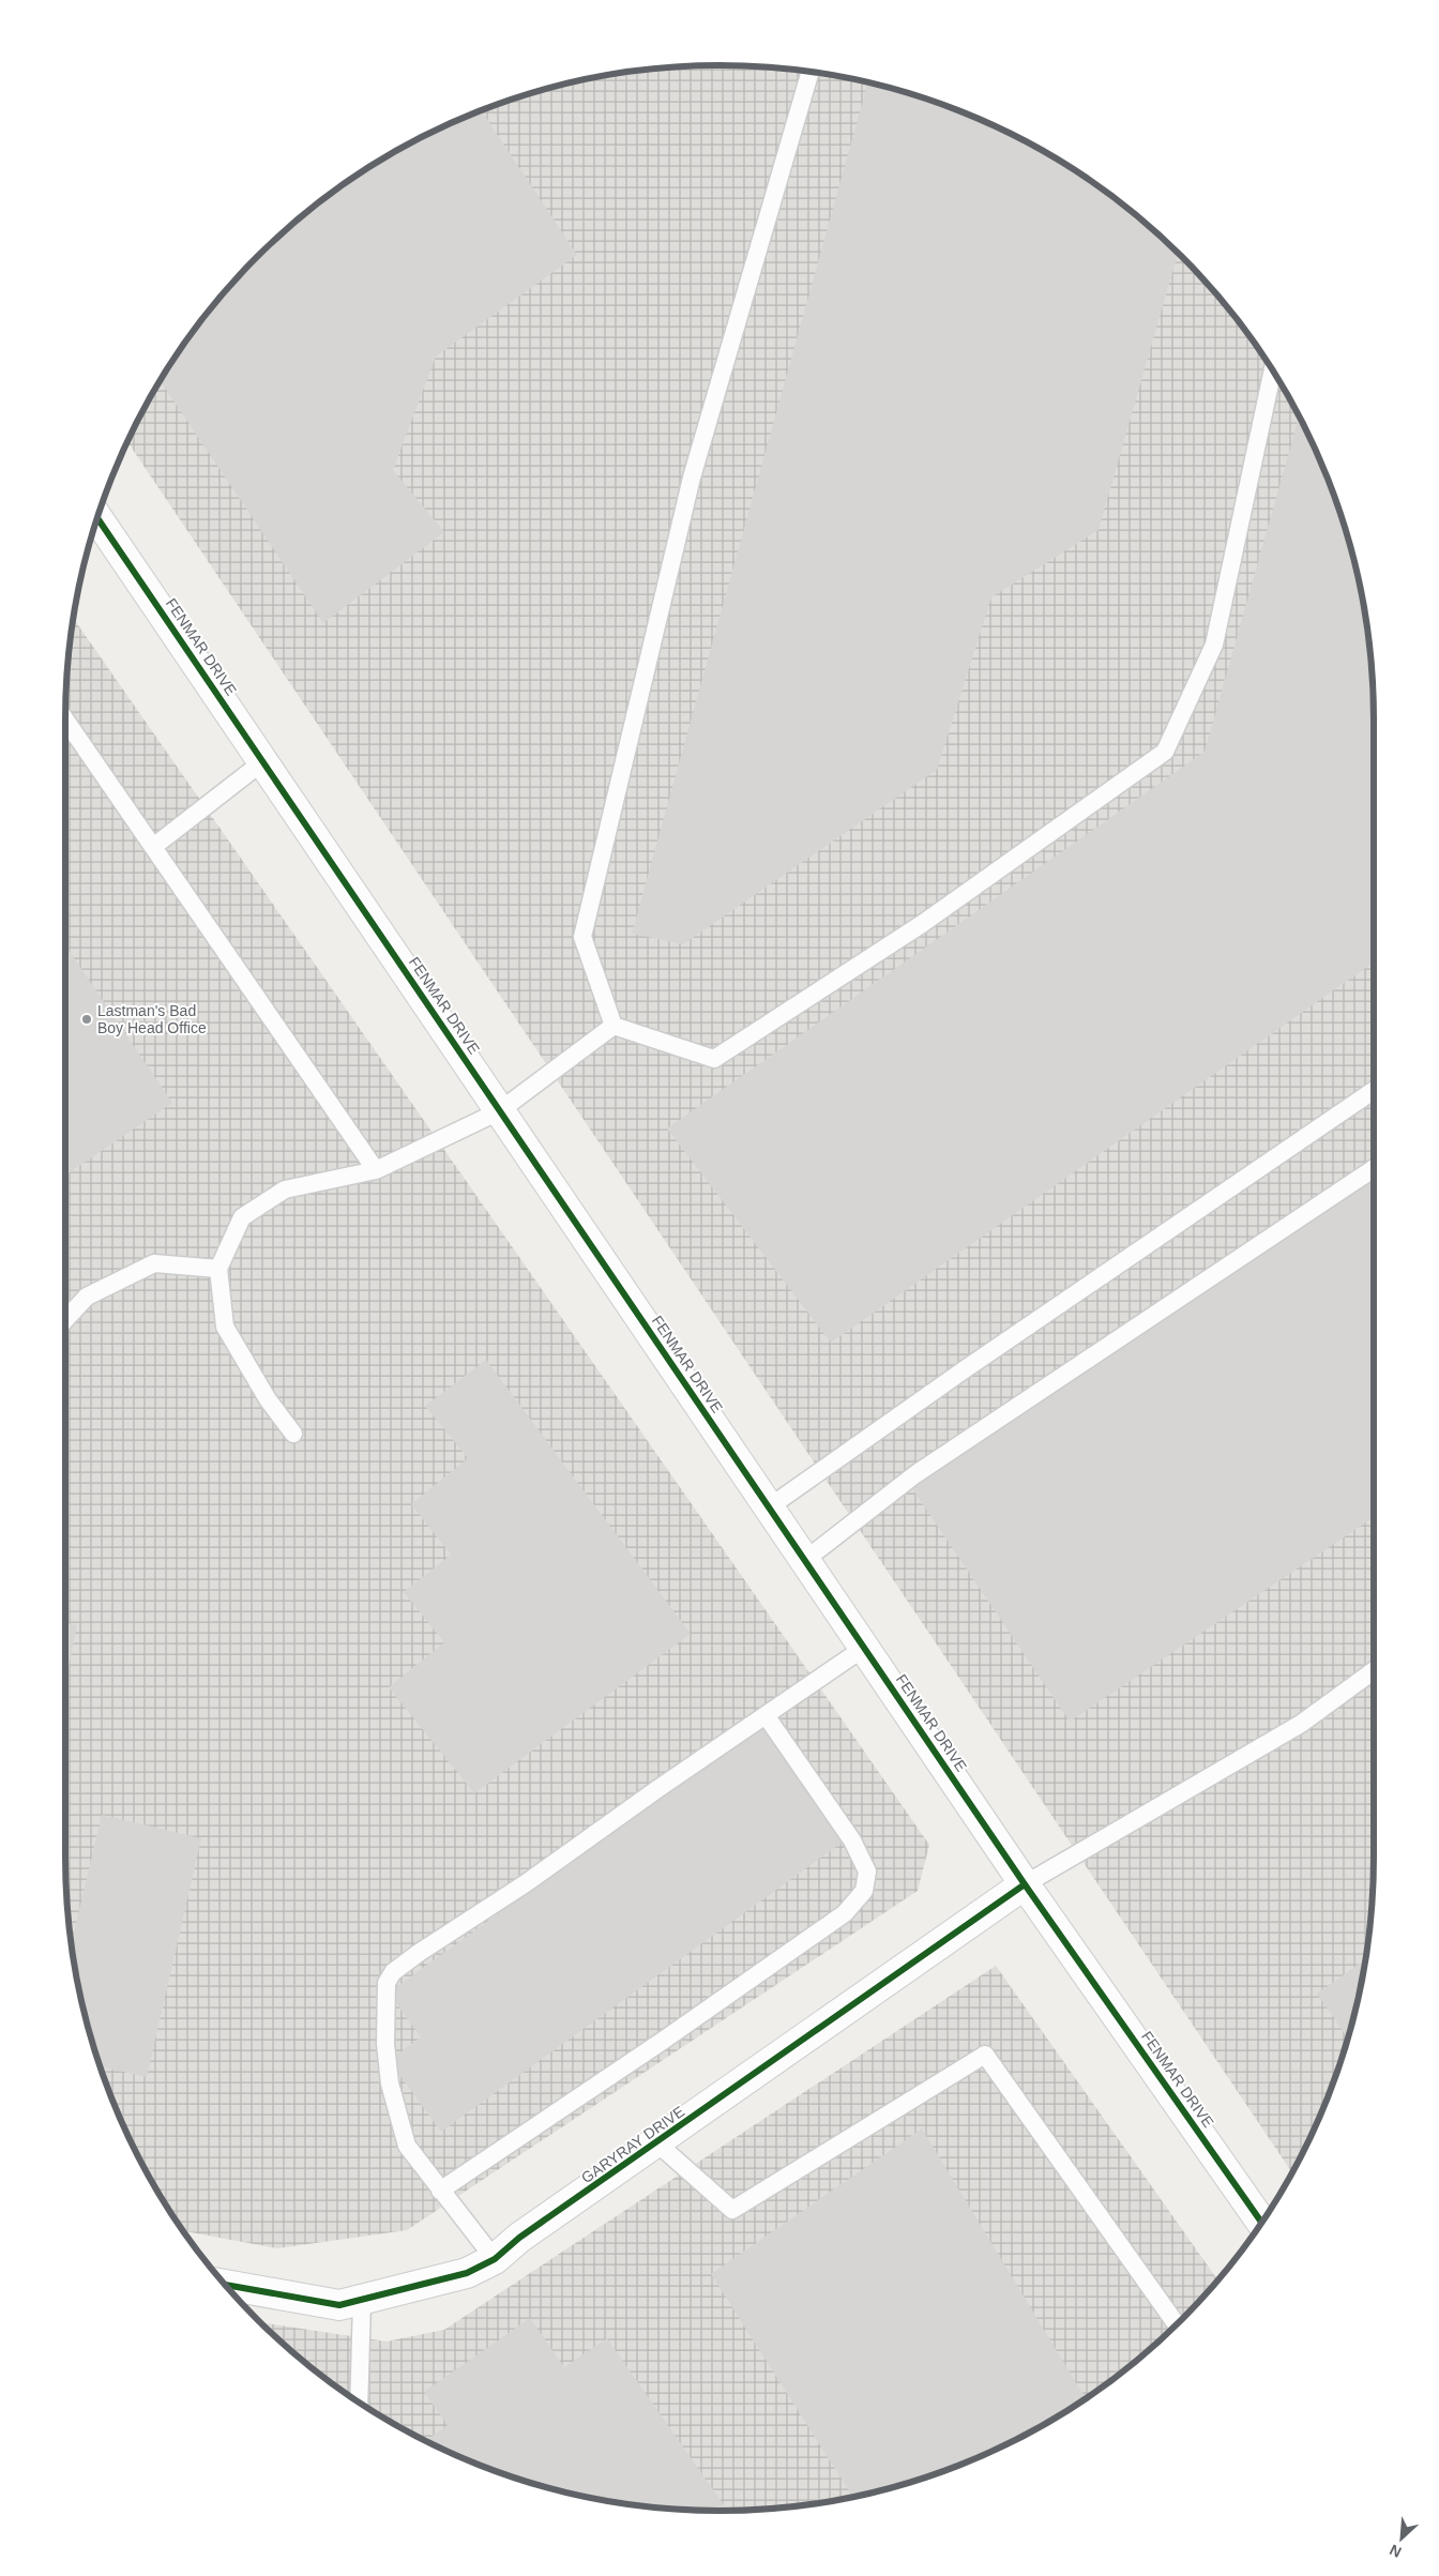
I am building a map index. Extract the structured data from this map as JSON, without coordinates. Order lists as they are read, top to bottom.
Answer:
{
  "streets": {
    "street": ["FENMAR DRIVE", "GARYRAY DRIVE"]
  },
  "crossings": [
    ["FENMAR DRIVE", "GARYRAY DRIVE"]
  ],
  "places": ["Lastman's Bad Boy Head Office"],
  "north": "bottom left"
}
